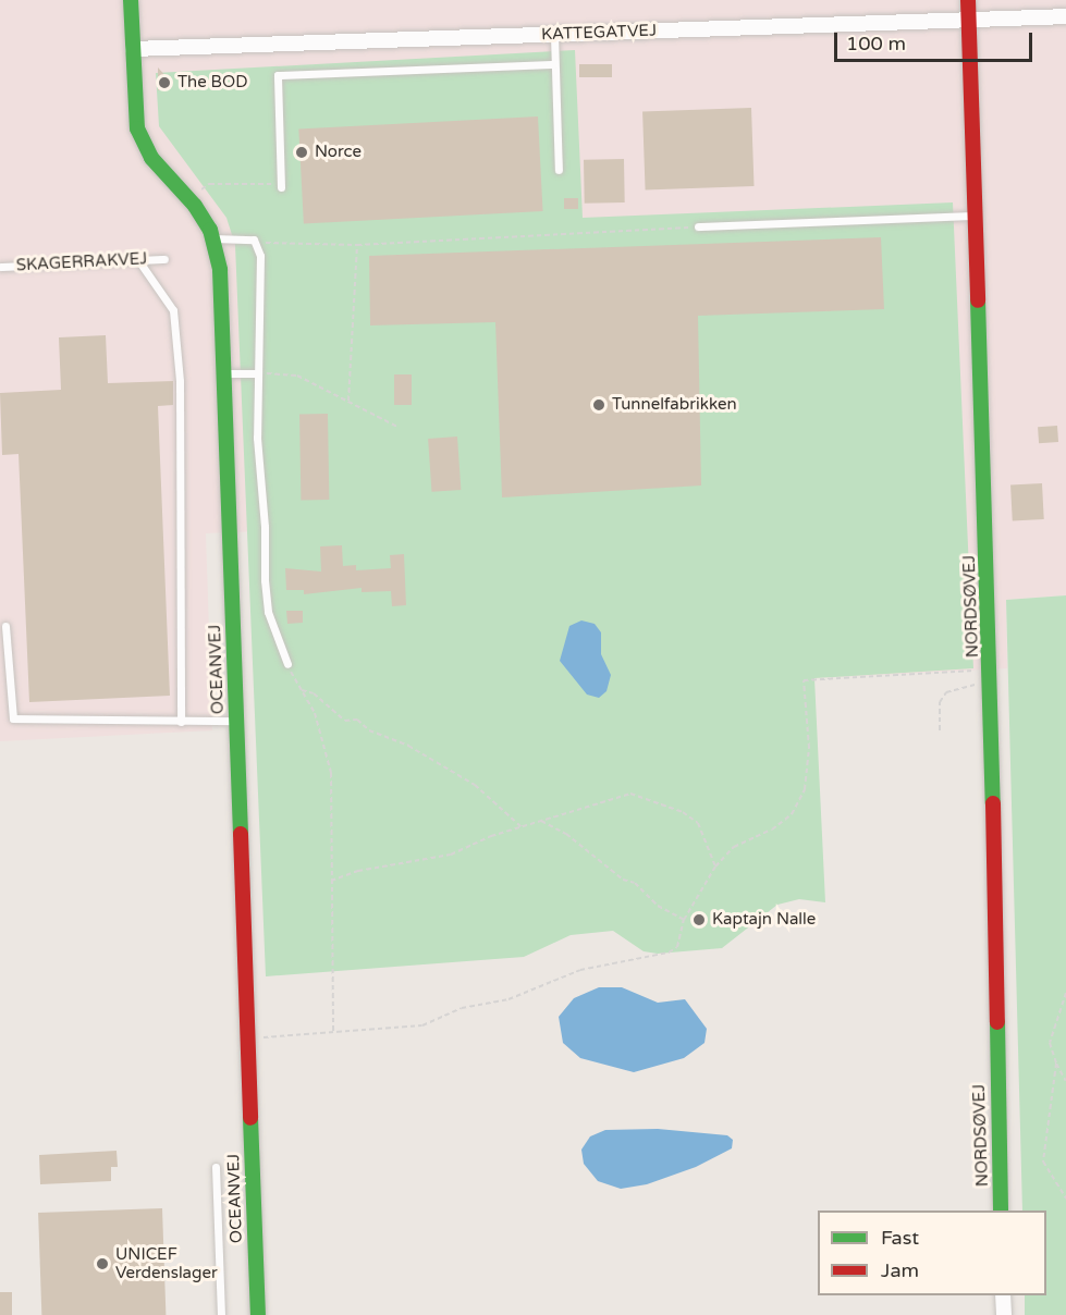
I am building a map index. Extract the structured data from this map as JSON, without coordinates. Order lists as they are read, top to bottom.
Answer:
{
  "streets": {
    "street": ["KATTEGATVEJ", "NORDSØVEJ", "OCEANVEJ"],
    "lane": ["SKAGERRAKVEJ"]
  },
  "crossings": [
    ["KATTEGATVEJ", "NORDSØVEJ"],
    ["KATTEGATVEJ", "OCEANVEJ"]
  ],
  "places": [
    "The BOD",
    "Norce",
    "Tunnelfabrikken",
    "Kaptajn Nalle",
    "UNICEF Verdenslager"
  ],
  "legend": ["Fast", "Jam"],
  "scale_bar": "100 m"
}
